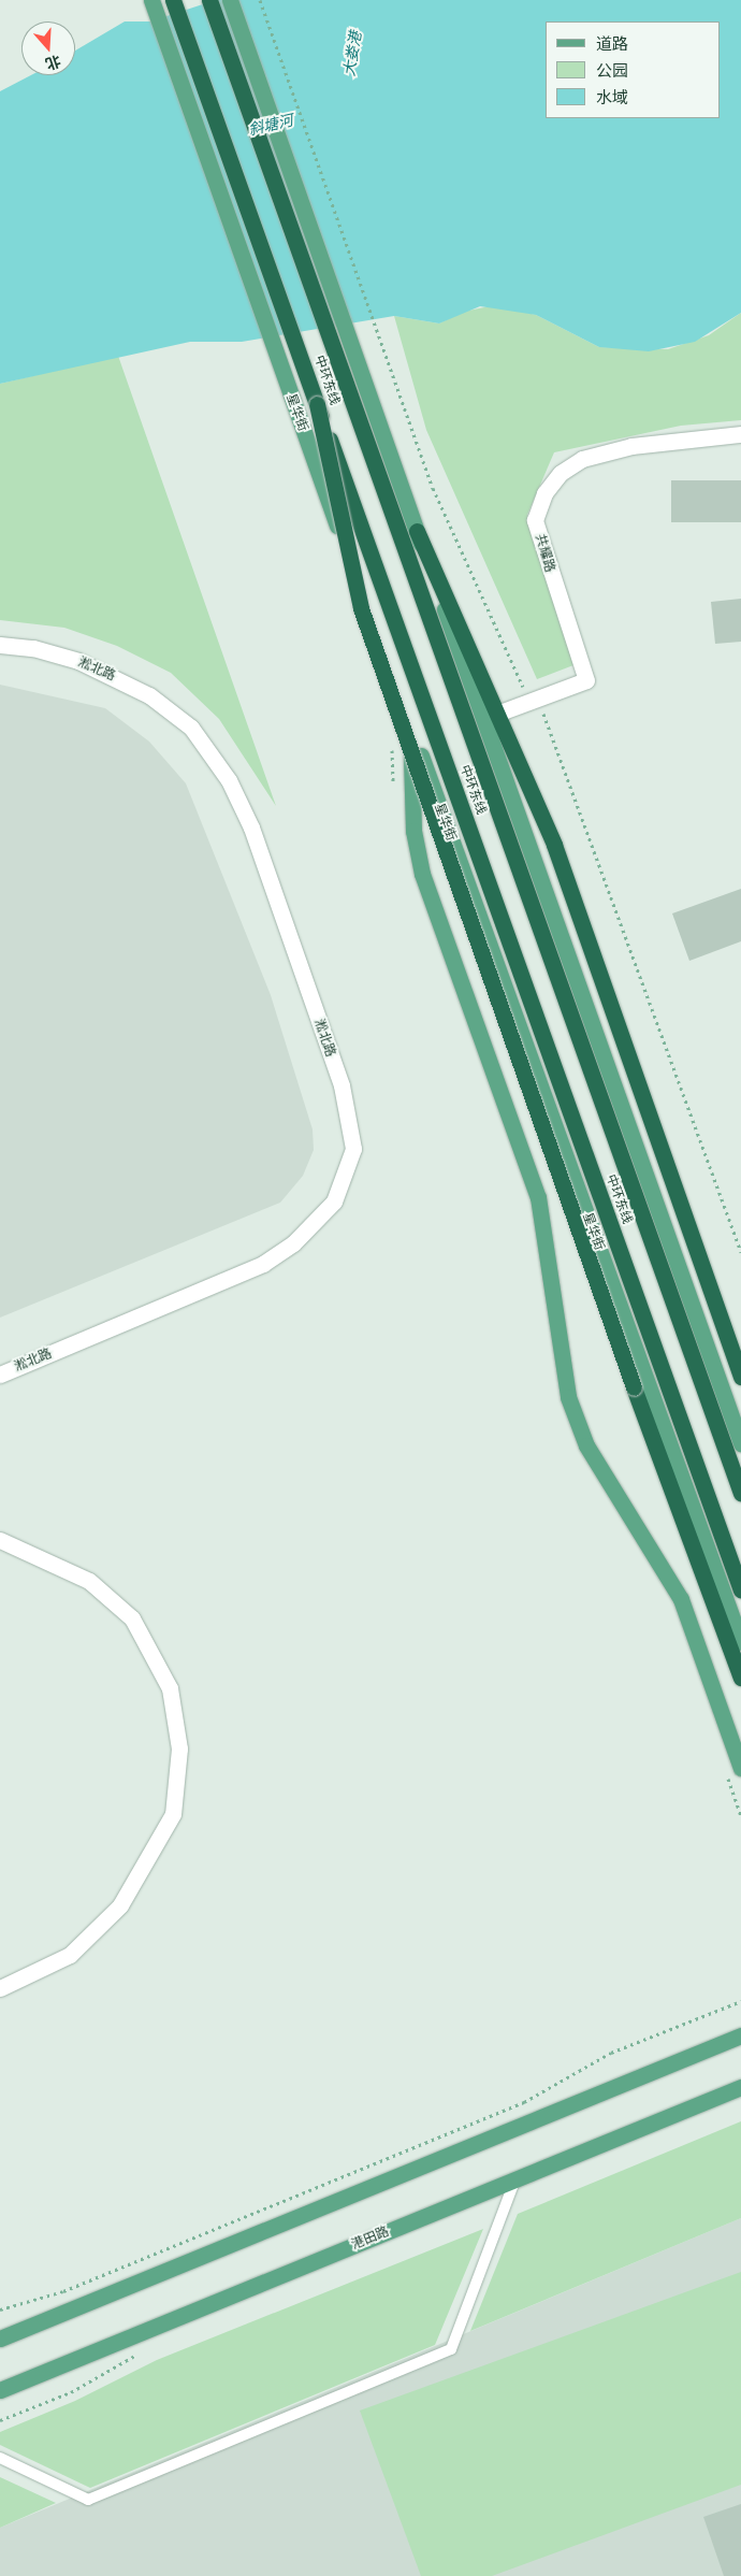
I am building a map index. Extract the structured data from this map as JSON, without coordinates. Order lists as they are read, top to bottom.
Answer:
{
  "streets": {
    "highway": ["中环东线"],
    "main road": ["星华街", "港田路"],
    "street": ["共耀路", "淞北路"]
  },
  "water": ["大娄港", "斜塘河"],
  "legend": ["道路", "公园", "水域"],
  "north": "bottom"
}
